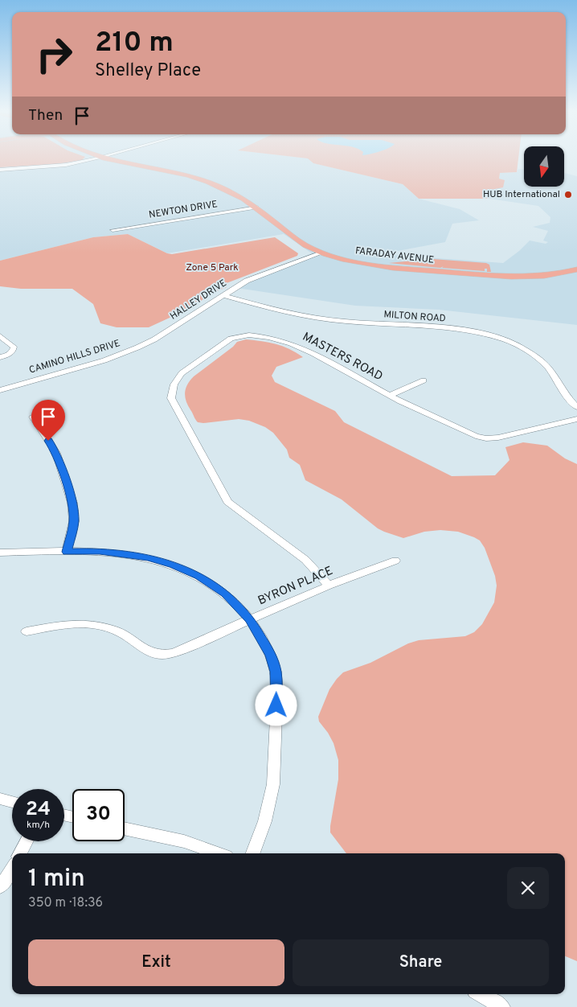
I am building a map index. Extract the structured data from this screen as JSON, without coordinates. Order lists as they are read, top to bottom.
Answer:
{
  "streets": {
    "main road": ["FARADAY AVENUE"],
    "street": [
      "NEWTON DRIVE",
      "HALLEY DRIVE",
      "MILTON ROAD",
      "CAMINO HILLS DRIVE",
      "MASTERS ROAD",
      "BYRON PLACE"
    ]
  },
  "crossings": [
    ["NEWTON DRIVE", "FARADAY AVENUE"],
    ["FARADAY AVENUE", "HALLEY DRIVE"],
    ["HALLEY DRIVE", "MILTON ROAD"],
    ["HALLEY DRIVE", "CAMINO HILLS DRIVE"],
    ["MASTERS ROAD", "BYRON PLACE"]
  ],
  "parks": ["Zone 5 Park"],
  "places": ["HUB International"],
  "north": "bottom",
  "page": {
    "turn": ["210 m", "Shelley Place"],
    "then": "Then",
    "speed": "24 km/h",
    "limit": "30",
    "heading": ["1 min", "350 m · 18:36"],
    "buttons": ["Exit", "Share"]
  }
}
